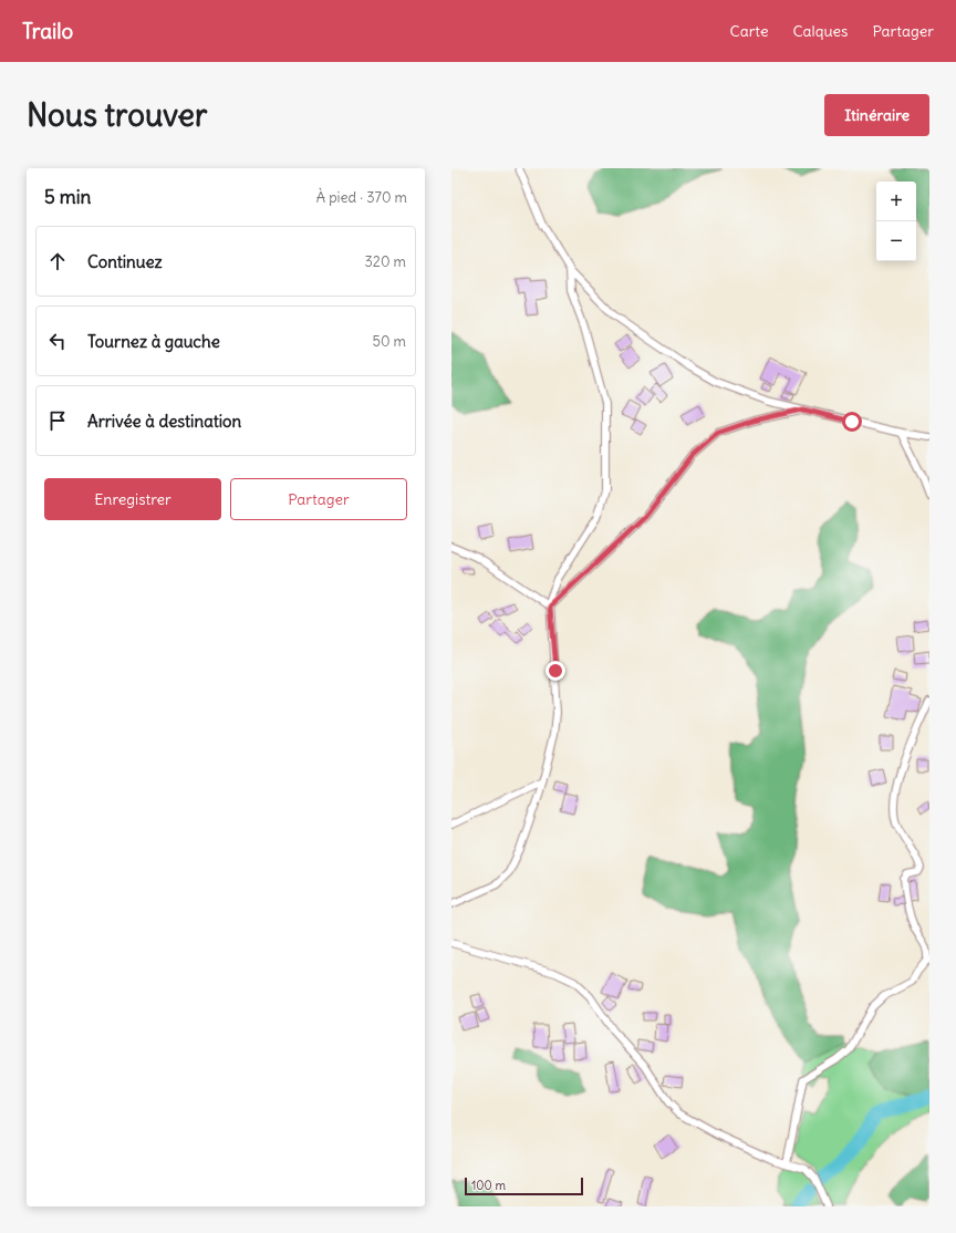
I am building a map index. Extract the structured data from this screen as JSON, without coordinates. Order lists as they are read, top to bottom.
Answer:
{
  "scale_bar": "100 m",
  "page": {
    "header": "Trailo",
    "nav": ["Carte", "Calques", "Partager"],
    "buttons": [
      "Itinéraire",
      ["Enregistrer", "Partager"]
    ],
    "title": "Nous trouver",
    "heading": ["5 min", "À pied · 370 m"],
    "map_buttons": ["+", "−"],
    "list": [
      ["Continuez", "320 m"],
      ["Tournez à gauche", "50 m"],
      "Arrivée à destination"
    ],
    "scale": "100 m"
  }
}
